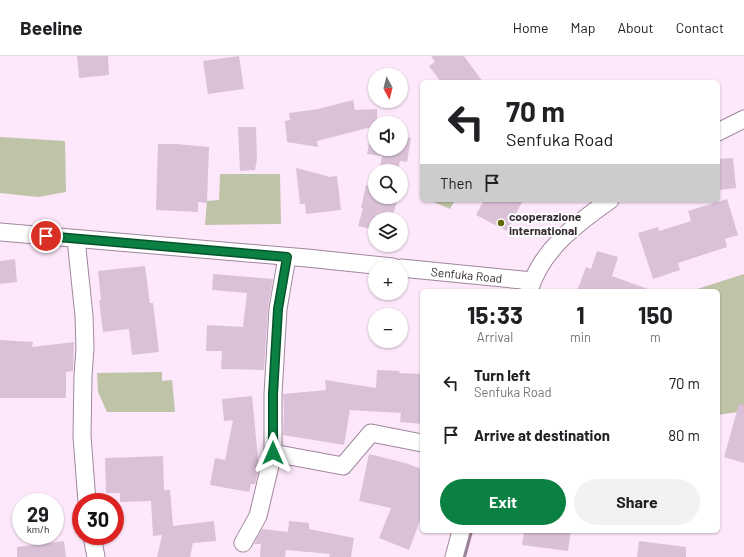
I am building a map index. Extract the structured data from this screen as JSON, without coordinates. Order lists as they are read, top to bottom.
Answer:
{
  "streets": {
    "street": ["Senfuka Road"]
  },
  "places": ["cooperazione international"],
  "north": "bottom",
  "page": {
    "header": "Beeline",
    "nav": [
      "Home",
      "Map",
      "About",
      "Contact"
    ],
    "map_buttons": ["+", "−"],
    "turn": ["70 m", "Senfuka Road"],
    "then": "Then",
    "eta": [
      "15:33",
      "Arrival",
      "1",
      "min",
      "150",
      "m"
    ],
    "list": [
      {
        "name": "Turn left",
        "note": "Senfuka Road",
        "value": "70 m"
      },
      {
        "name": "Arrive at destination",
        "value": "80 m"
      }
    ],
    "buttons": ["Exit", "Share"],
    "speed": "29 km/h",
    "limit": "30"
  }
}
